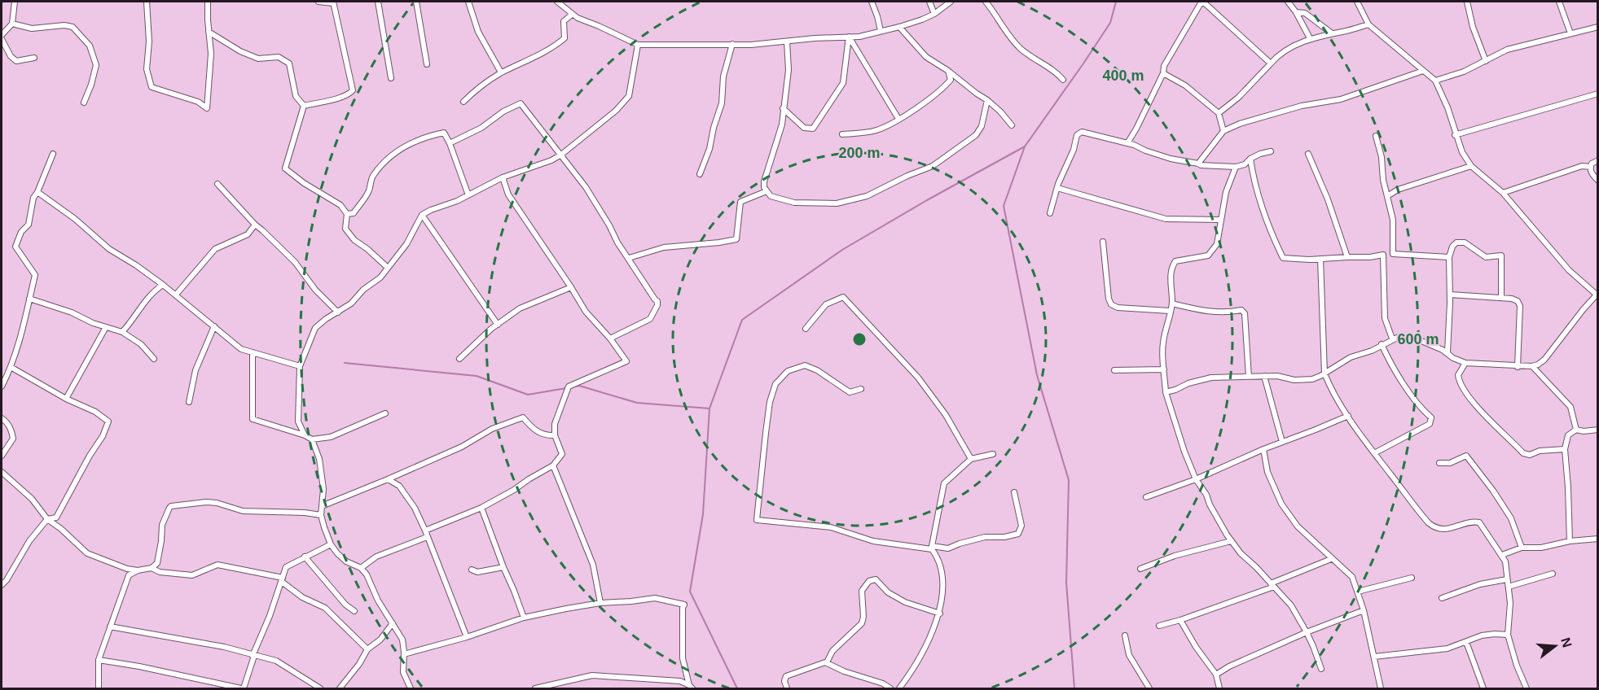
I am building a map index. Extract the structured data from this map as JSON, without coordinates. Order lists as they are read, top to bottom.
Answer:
{
  "north": "right",
  "rings": ["400 m", "200 m", "600 m"]
}
